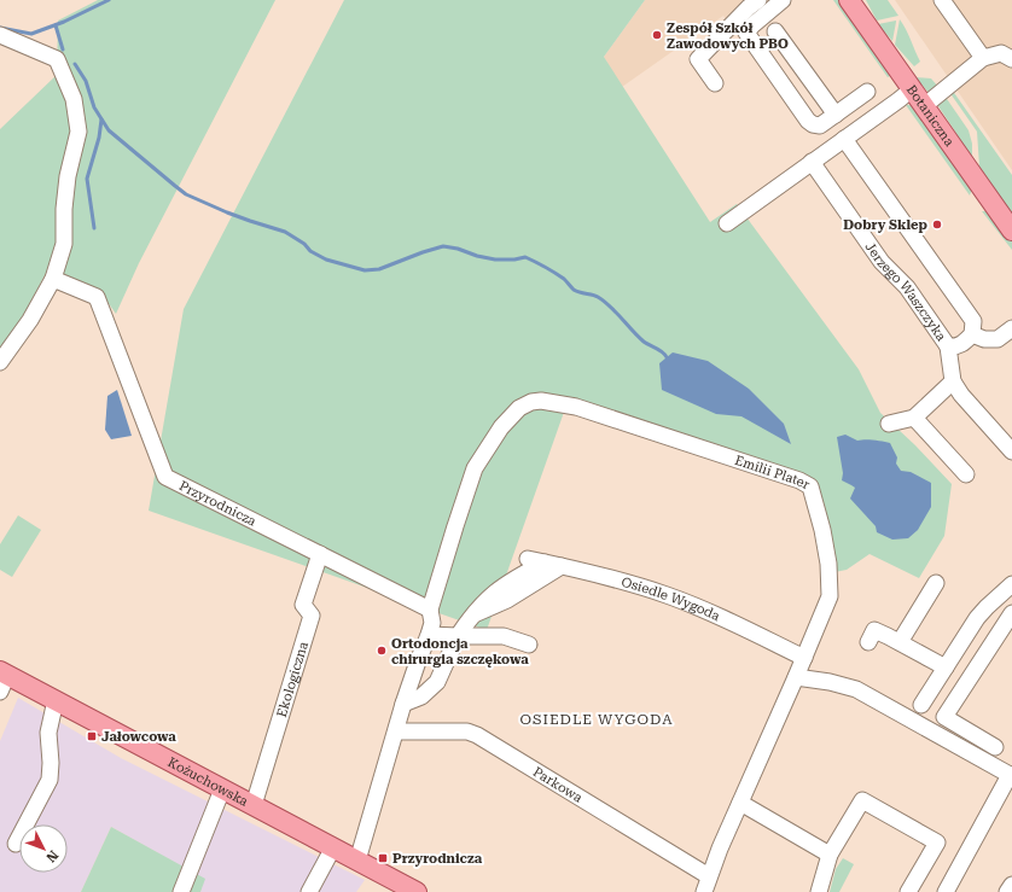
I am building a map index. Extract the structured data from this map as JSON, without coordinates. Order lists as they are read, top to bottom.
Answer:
{
  "streets": {
    "main road": ["Botaniczna", "Kożuchowska"],
    "street": [
      "Jerzego Waszczyka",
      "Emilii Plater",
      "Przyrodnicza",
      "Osiedle Wygoda",
      "Ekologiczna",
      "Parkowa"
    ]
  },
  "crossings": [
    ["Emilii Plater", "Przyrodnicza"],
    ["Emilii Plater", "Osiedle Wygoda"],
    ["Emilii Plater", "Parkowa"],
    ["Przyrodnicza", "Ekologiczna"],
    ["Ekologiczna", "Kożuchowska"]
  ],
  "districts": ["OSIEDLE WYGODA"],
  "places": {
    "other": ["Zespół Szkół Zawodowych PBO", "Dobry Sklep", "Ortodoncja chirurgia szczękowa"],
    "transit": ["Jałowcowa", "Przyrodnicza"]
  },
  "north": "bottom right"
}
